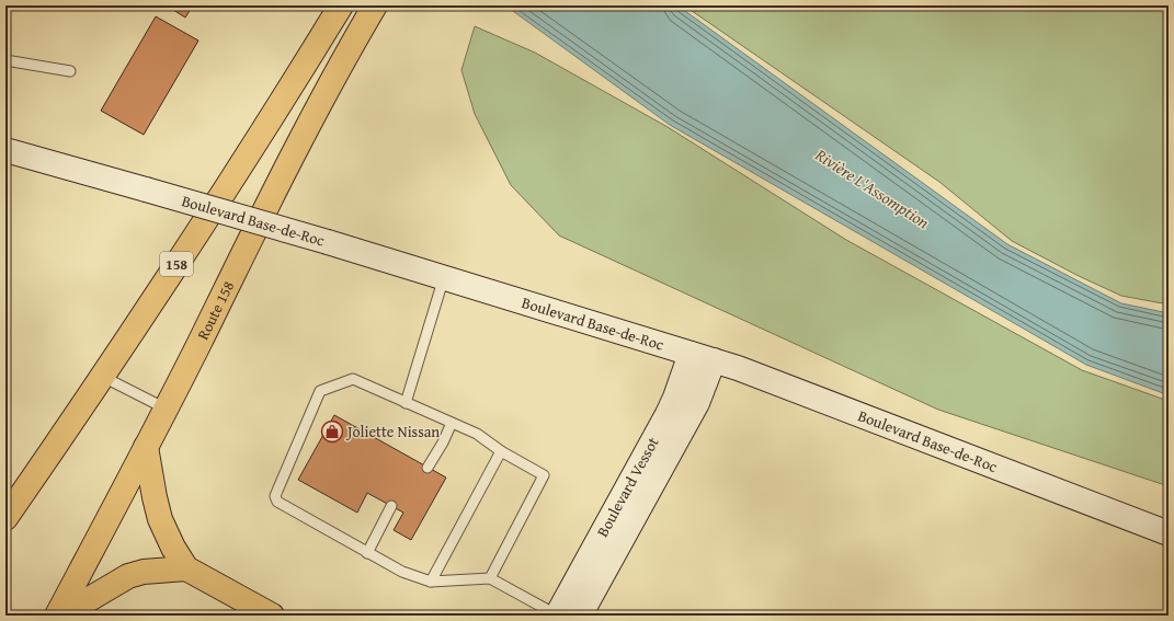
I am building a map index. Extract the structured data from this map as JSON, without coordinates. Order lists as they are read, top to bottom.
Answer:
{
  "streets": {
    "highway": ["158", "Route 158"],
    "street": ["Boulevard Base-de-Roc", "Boulevard Vessot"]
  },
  "crossings": [
    ["Boulevard Base-de-Roc", "Boulevard Vessot"]
  ],
  "water": ["Rivière L'Assomption"],
  "places": {
    "shop": ["Joliette Nissan"]
  }
}
